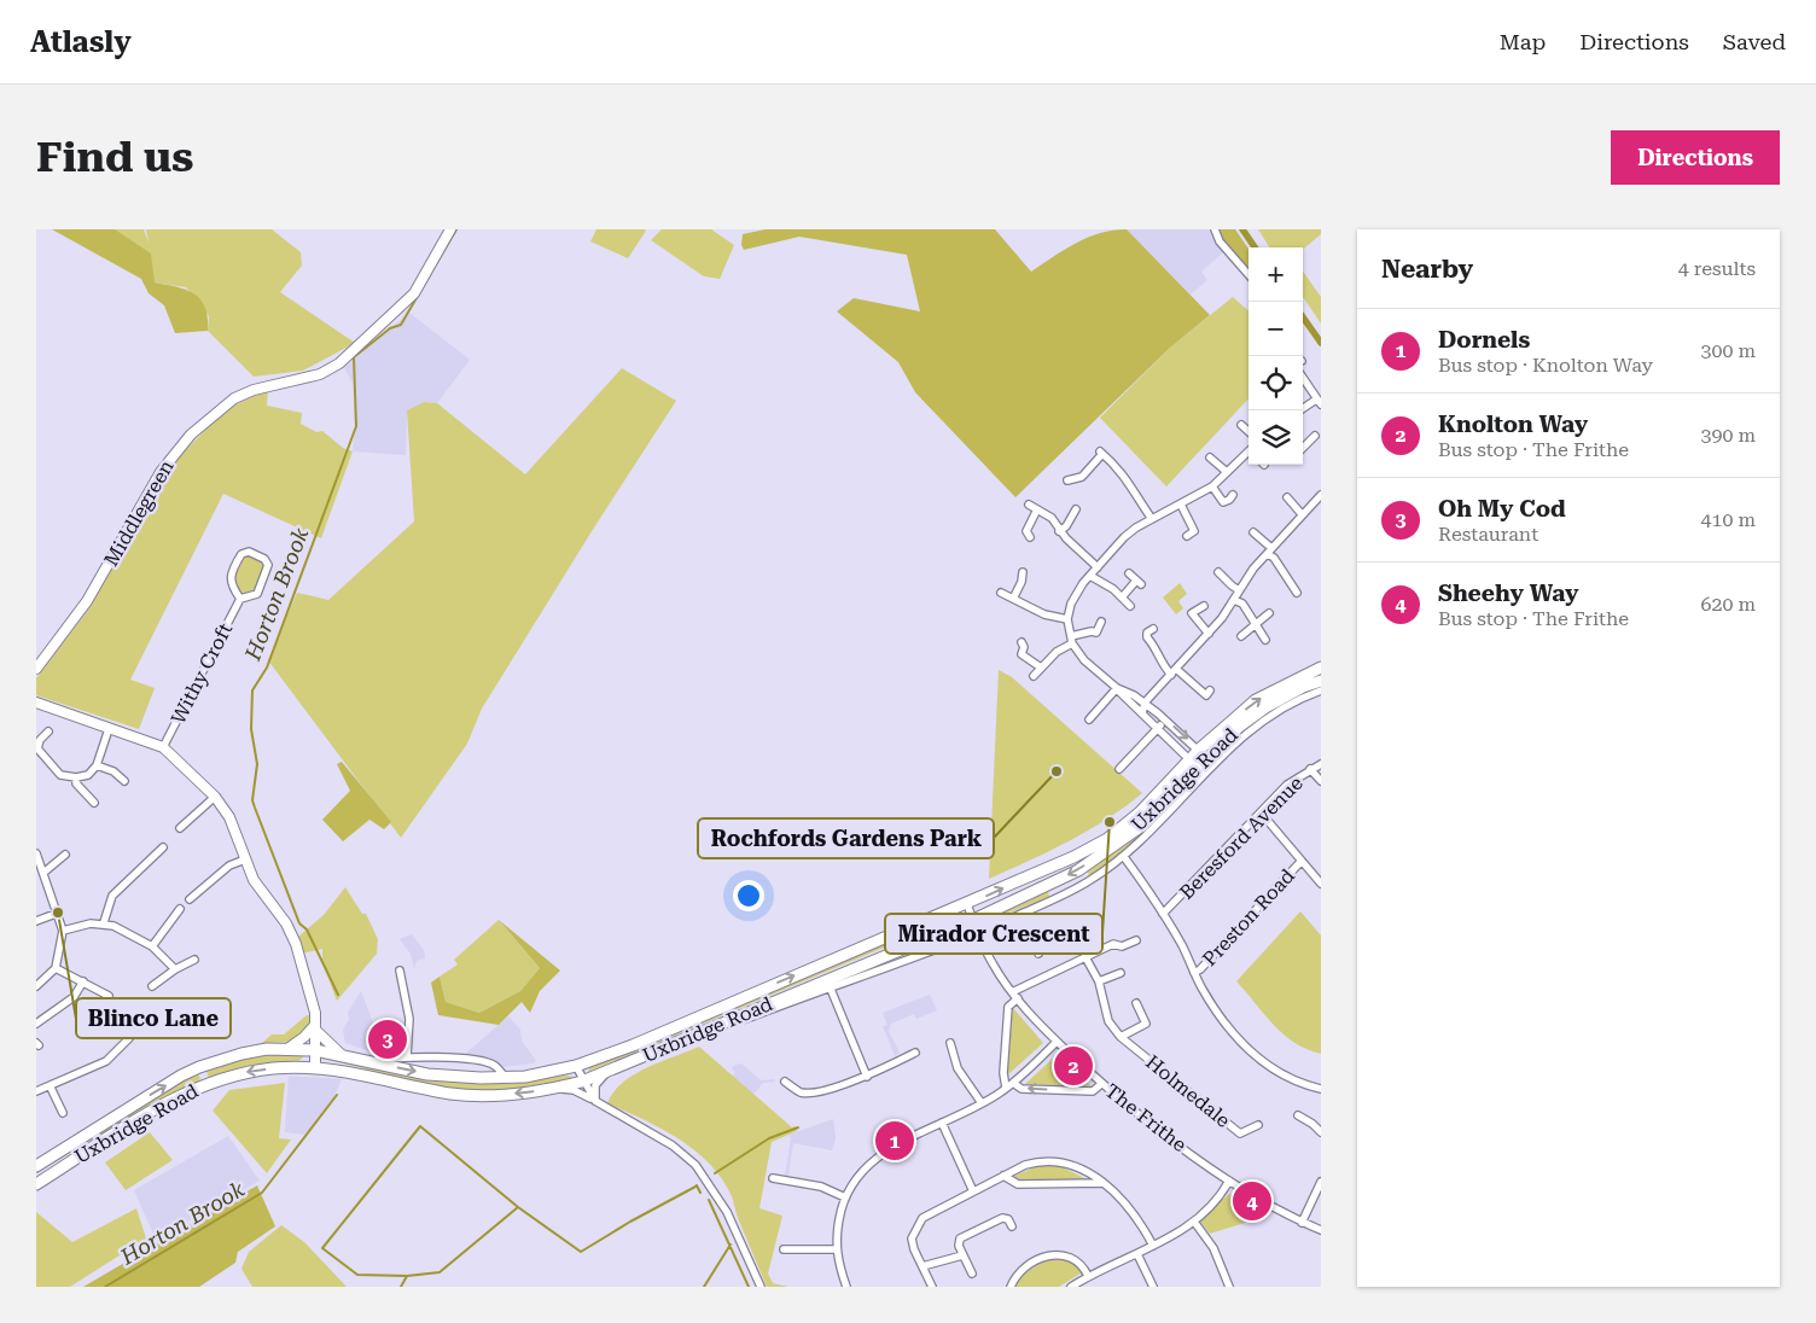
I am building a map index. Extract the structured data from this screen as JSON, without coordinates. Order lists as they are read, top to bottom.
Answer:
{
  "streets": {
    "main road": ["Uxbridge Road"],
    "street": [
      "Middlegreen",
      "Withy Croft",
      "Beresford Avenue",
      "Preston Road",
      "Holmedale",
      "The Frithe"
    ]
  },
  "crossings": [
    ["Uxbridge Road", "The Frithe"]
  ],
  "water": ["Horton Brook"],
  "places": ["Rochfords Gardens Park", "Mirador Crescent", "Blinco Lane"],
  "page": {
    "header": "Atlasly",
    "nav": ["Map", "Directions", "Saved"],
    "buttons": "Directions",
    "title": "Find us",
    "heading": ["Nearby", "4 results"],
    "map_buttons": ["+", "−"],
    "list": [
      {
        "mark": "1",
        "name": "Dornels",
        "note": "Bus stop · Knolton Way",
        "value": "300 m"
      },
      {
        "mark": "2",
        "name": "Knolton Way",
        "note": "Bus stop · The Frithe",
        "value": "390 m"
      },
      {
        "mark": "3",
        "name": "Oh My Cod",
        "note": "Restaurant",
        "value": "410 m"
      },
      {
        "mark": "4",
        "name": "Sheehy Way",
        "note": "Bus stop · The Frithe",
        "value": "620 m"
      }
    ],
    "pins": [
      "3",
      "2",
      "1",
      "4"
    ]
  }
}
